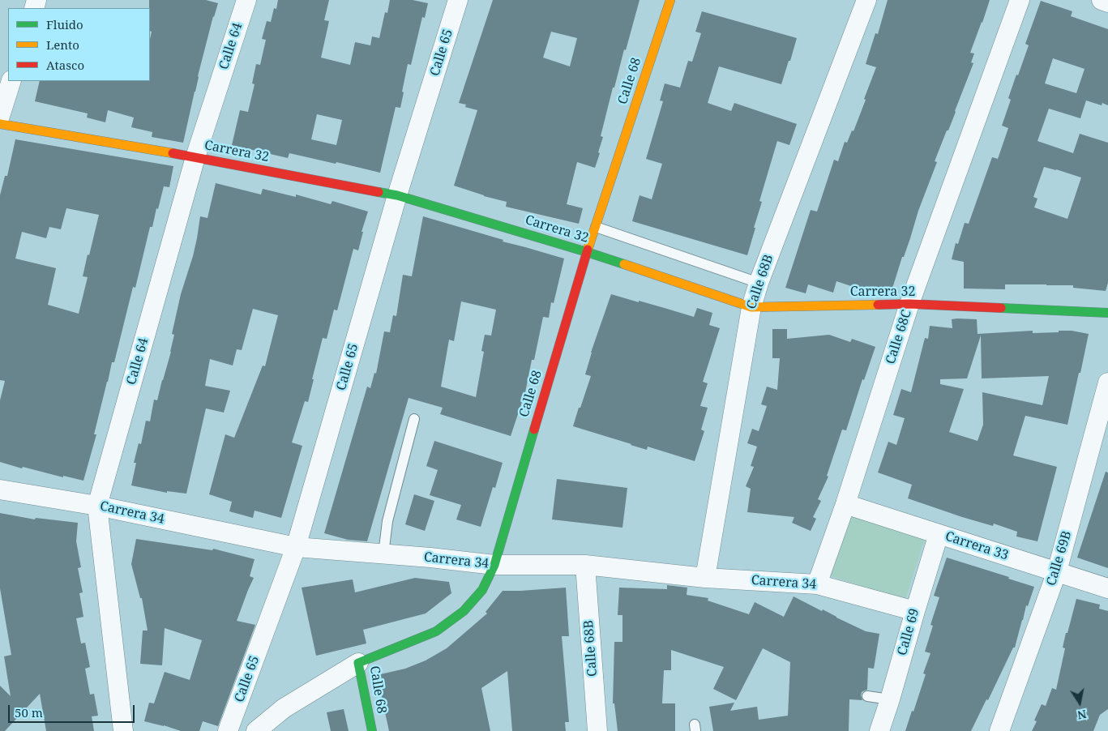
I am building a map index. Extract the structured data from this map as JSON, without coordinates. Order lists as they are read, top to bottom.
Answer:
{
  "streets": {
    "street": [
      "Calle 64",
      "Calle 65",
      "Calle 68",
      "Carrera 32",
      "Calle 68B",
      "Calle 68C",
      "Carrera 34",
      "Carrera 33",
      "Calle 69B",
      "Calle 69"
    ]
  },
  "crossings": [
    ["Calle 64", "Carrera 32"],
    ["Calle 64", "Carrera 34"],
    ["Calle 65", "Carrera 32"],
    ["Calle 65", "Carrera 34"],
    ["Calle 68", "Carrera 32"],
    ["Calle 68", "Carrera 34"],
    ["Carrera 32", "Calle 68B"],
    ["Carrera 32", "Calle 68C"],
    ["Calle 68B", "Carrera 34"],
    ["Calle 68C", "Carrera 34"],
    ["Calle 68C", "Carrera 33"],
    ["Carrera 34", "Calle 69"],
    ["Carrera 33", "Calle 69B"],
    ["Carrera 33", "Calle 69"]
  ],
  "legend": ["Fluido", "Lento", "Atasco"],
  "scale_bar": "50 m",
  "north": "bottom"
}
